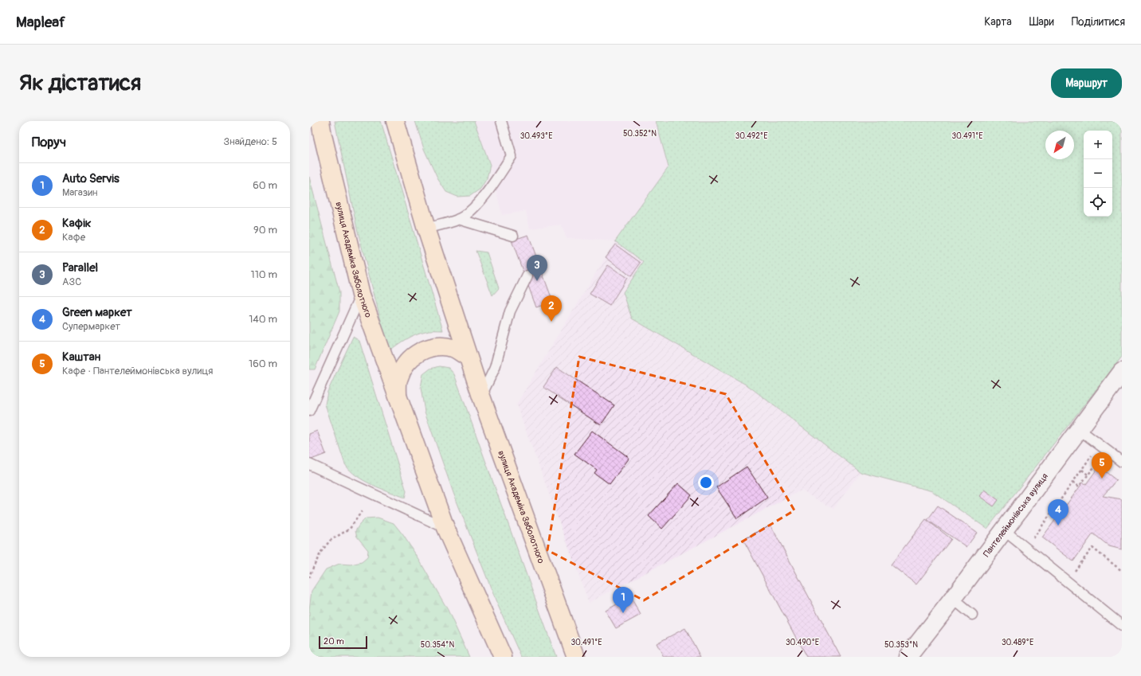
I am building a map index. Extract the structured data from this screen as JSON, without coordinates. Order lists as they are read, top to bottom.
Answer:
{
  "streets": {
    "highway": ["вулиця Академіка Заболотного"],
    "street": ["Пантелеймонівська вулиця"]
  },
  "scale_bar": "20 m",
  "north": "bottom left",
  "page": {
    "header": "Mapleaf",
    "nav": ["Карта", "Шари", "Поділитися"],
    "buttons": "Маршрут",
    "title": "Як дістатися",
    "heading": ["Поруч", "Знайдено: 5"],
    "map_buttons": ["+", "−"],
    "list": [
      {
        "mark": "1",
        "name": "Auto Servis",
        "note": "Магазин",
        "value": "60 m"
      },
      {
        "mark": "2",
        "name": "Кафік",
        "note": "Кафе",
        "value": "90 m"
      },
      {
        "mark": "3",
        "name": "Parallel",
        "note": "АЗС",
        "value": "110 m"
      },
      {
        "mark": "4",
        "name": "Green маркет",
        "note": "Супермаркет",
        "value": "140 m"
      },
      {
        "mark": "5",
        "name": "Каштан",
        "note": "Кафе · Пантелеймонівська вулиця",
        "value": "160 m"
      }
    ],
    "pins": [
      "3",
      "2",
      "5",
      "4",
      "1"
    ],
    "scale": "20 m"
  },
  "coordinates": [
    "50.352°N",
    "30.492°E",
    "30.491°E",
    "30.493°E",
    "30.490°E",
    "30.489°E",
    "50.354°N",
    "50.353°N"
  ]
}
